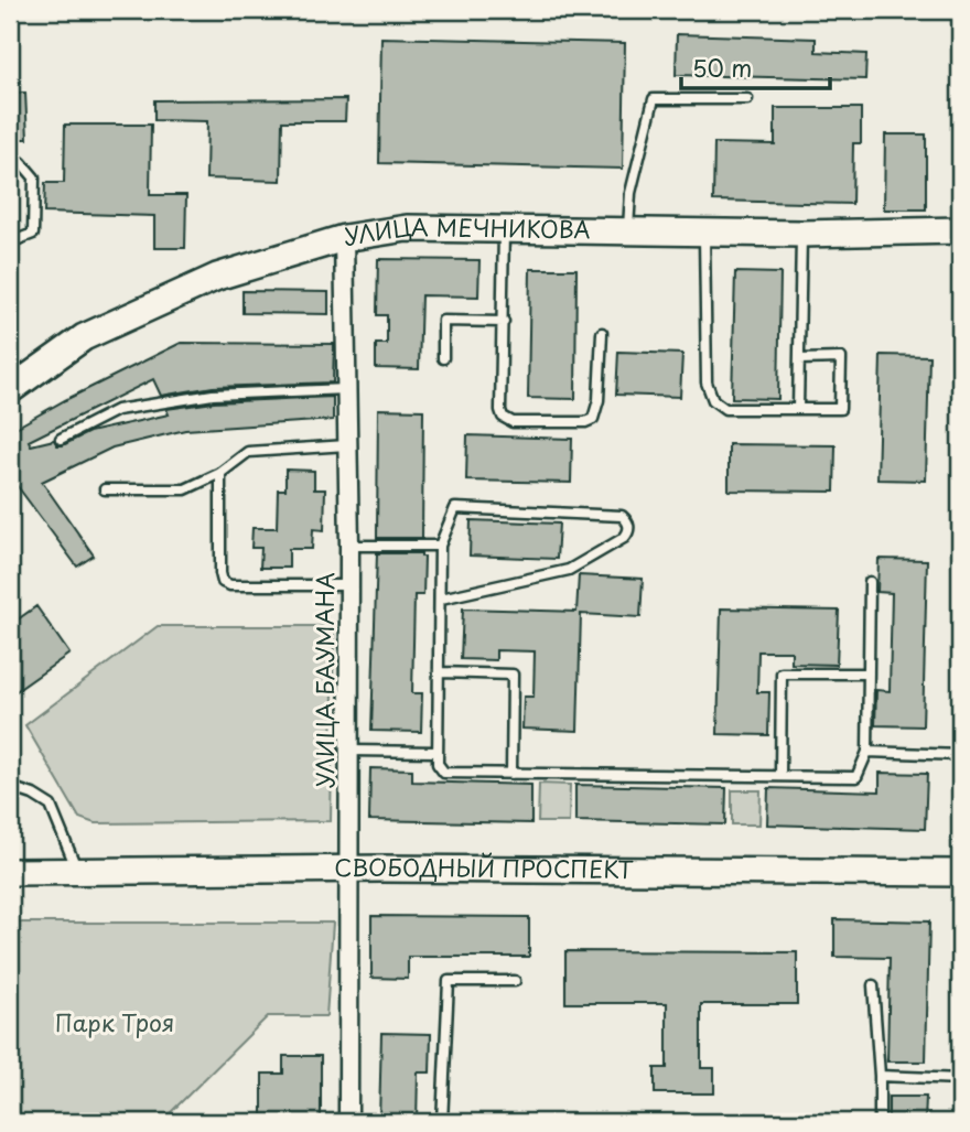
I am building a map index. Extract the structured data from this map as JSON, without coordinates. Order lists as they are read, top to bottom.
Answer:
{
  "streets": {
    "street": ["УЛИЦА МЕЧНИКОВА", "УЛИЦА БАУМАНА", "СВОБОДНЫЙ ПРОСПЕКТ"]
  },
  "crossings": [
    ["УЛИЦА МЕЧНИКОВА", "УЛИЦА БАУМАНА"],
    ["УЛИЦА БАУМАНА", "СВОБОДНЫЙ ПРОСПЕКТ"]
  ],
  "parks": ["Парк Троя"],
  "scale_bar": "50 m"
}
